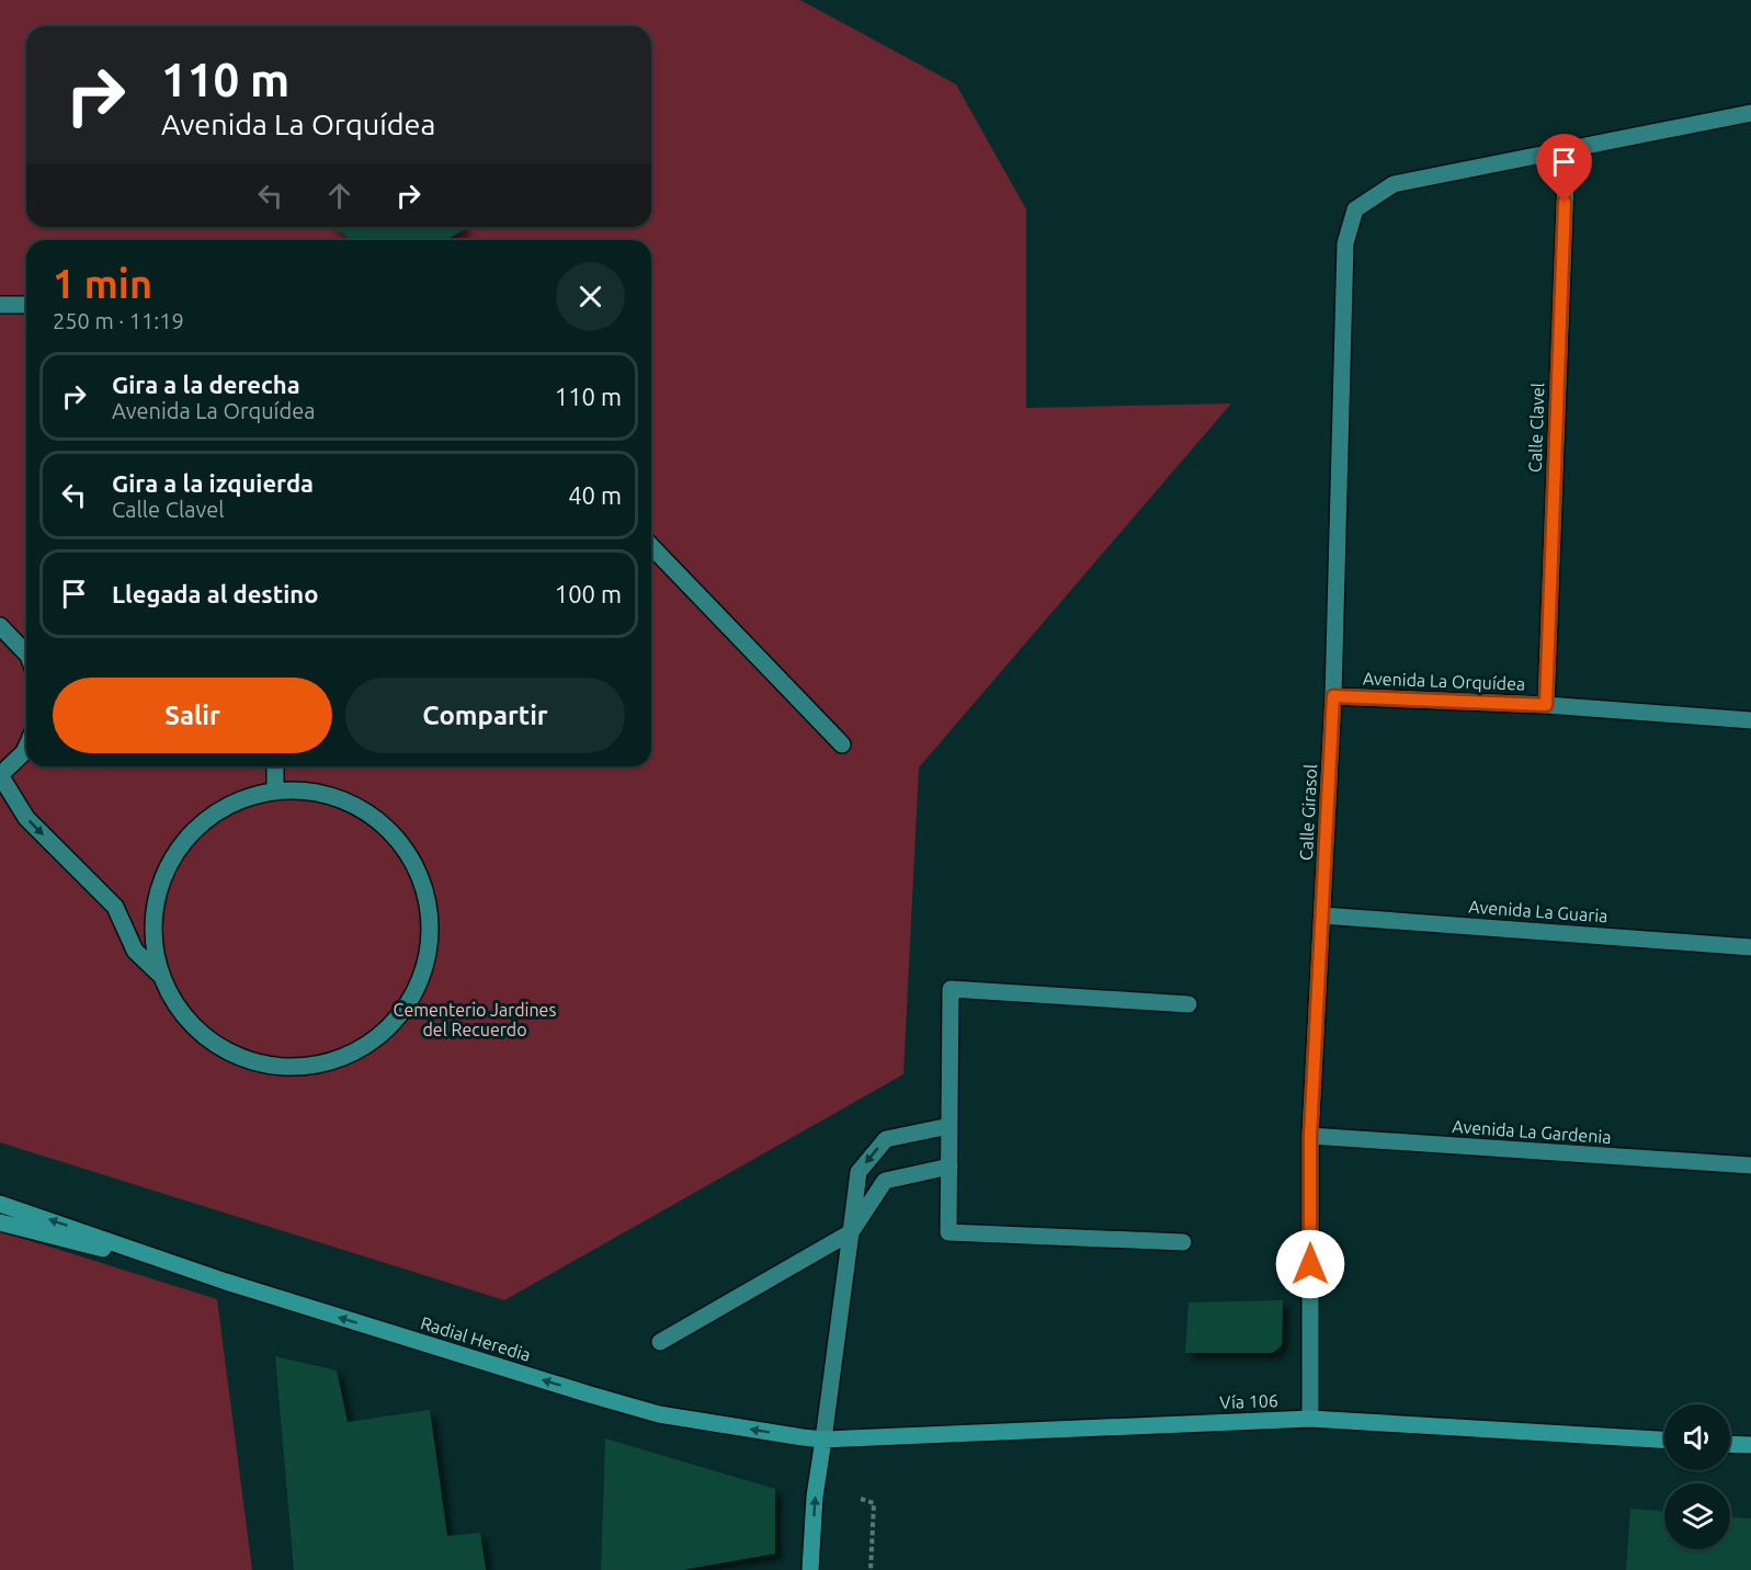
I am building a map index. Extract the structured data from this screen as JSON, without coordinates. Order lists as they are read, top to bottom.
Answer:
{
  "streets": {
    "main road": ["Radial Heredia", "Vía 106"],
    "street": [
      "Calle Clavel",
      "Avenida La Orquídea",
      "Calle Girasol",
      "Avenida La Guaria",
      "Avenida La Gardenia"
    ]
  },
  "crossings": [
    ["Calle Clavel", "Avenida La Orquídea"],
    ["Calle Clavel", "Calle Girasol"],
    ["Avenida La Orquídea", "Calle Girasol"],
    ["Calle Girasol", "Avenida La Guaria"],
    ["Calle Girasol", "Avenida La Gardenia"],
    ["Calle Girasol", "Vía 106"],
    ["Radial Heredia", "Vía 106"]
  ],
  "one_way": ["Radial Heredia"],
  "parks": ["Cementerio Jardines del Recuerdo"],
  "page": {
    "turn": ["110 m", "Avenida La Orquídea"],
    "heading": ["1 min", "250 m · 11:19"],
    "list": [
      {
        "name": "Gira a la derecha",
        "note": "Avenida La Orquídea",
        "value": "110 m"
      },
      {
        "name": "Gira a la izquierda",
        "note": "Calle Clavel",
        "value": "40 m"
      },
      {
        "name": "Llegada al destino",
        "value": "100 m"
      }
    ],
    "buttons": ["Salir", "Compartir"]
  }
}
